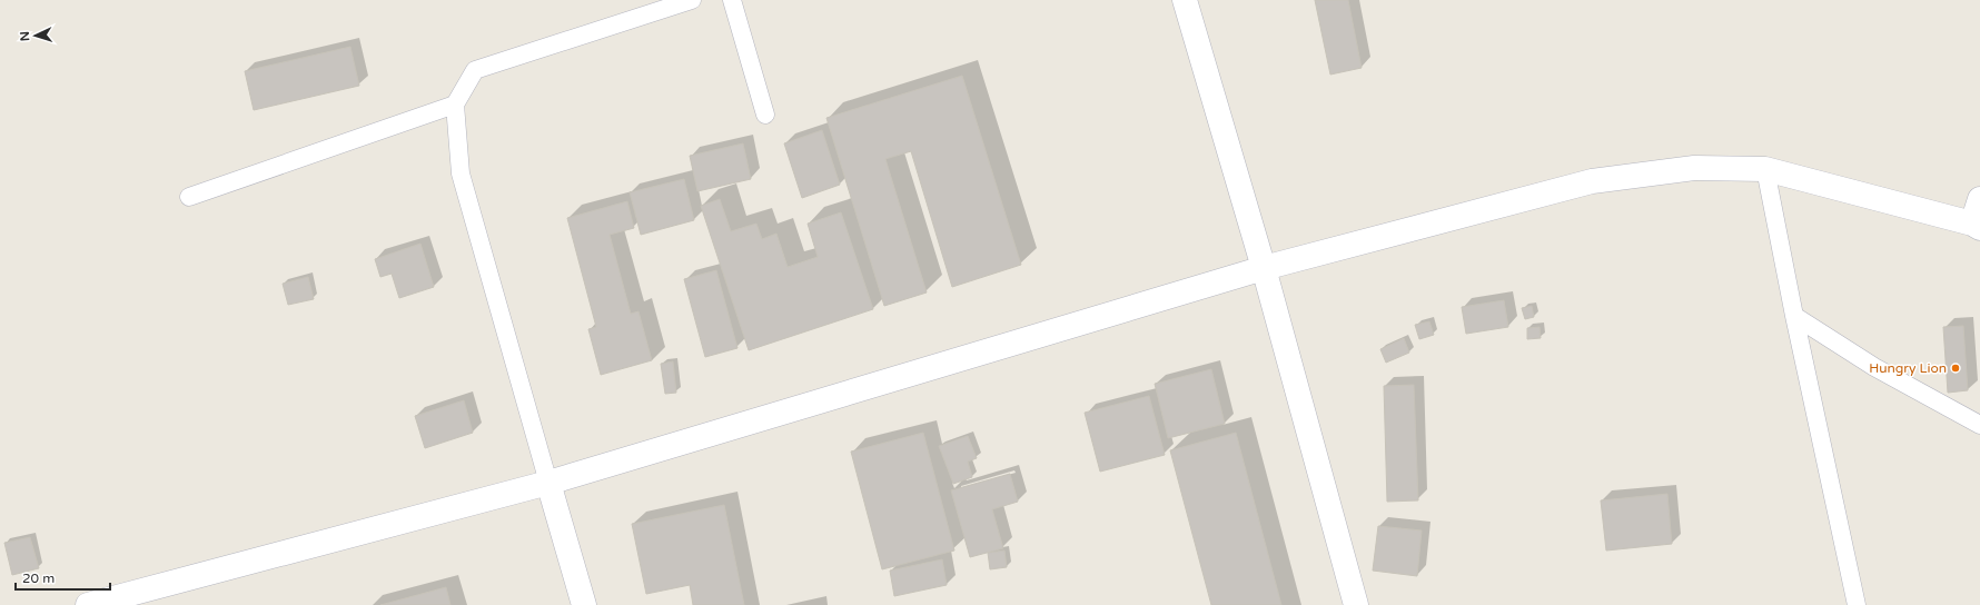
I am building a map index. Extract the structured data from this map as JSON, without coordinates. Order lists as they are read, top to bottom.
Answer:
{
  "places": ["Hungry Lion"],
  "scale_bar": "20 m",
  "north": "left"
}
